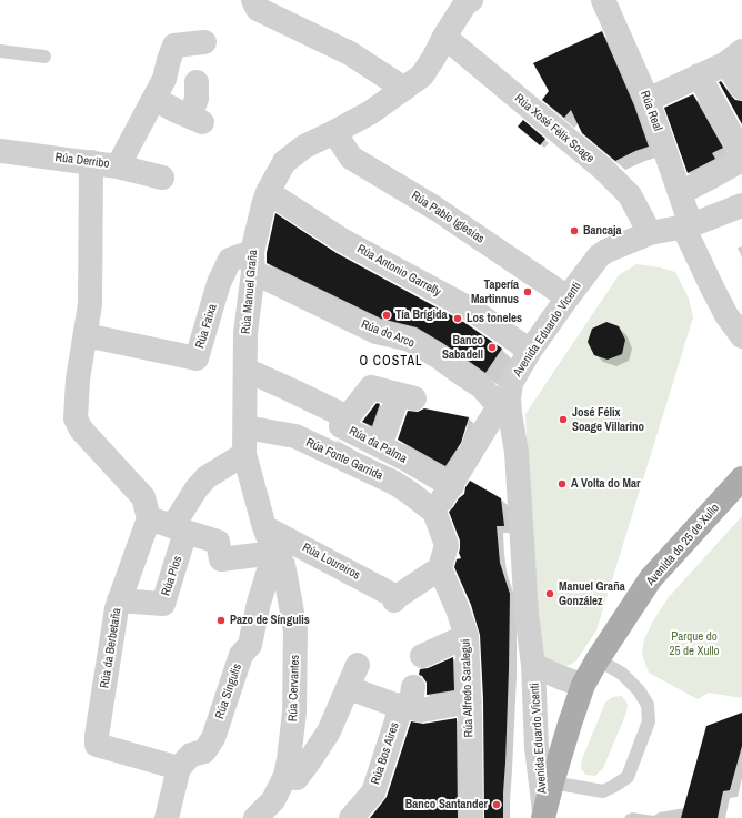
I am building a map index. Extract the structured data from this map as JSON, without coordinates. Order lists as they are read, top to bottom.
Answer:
{
  "streets": {
    "main road": ["Avenida do 25 de Xullo"],
    "street": [
      "Rúa Real",
      "Rúa Xosé Félix Soage",
      "Rúa Derribo",
      "Rúa Pablo Iglesias",
      "Rúa Antonio Garrelly",
      "Rúa Manuel Graña",
      "Rúa Faixa",
      "Avenida Eduardo Vicenti",
      "Rúa do Arco",
      "Rúa da Palma",
      "Rúa Fonte Garrida",
      "Rúa Loureiros",
      "Rúa Pios",
      "Rúa da Berbetaña",
      "Rúa Cervantes",
      "Rúa Alfredo Saralegui",
      "Rúa Síngulis",
      "Rúa Bos Aires"
    ]
  },
  "crossings": [
    ["Rúa Real", "Avenida Eduardo Vicenti"],
    ["Rúa Xosé Félix Soage", "Rúa Manuel Graña"],
    ["Rúa Xosé Félix Soage", "Avenida Eduardo Vicenti"],
    ["Rúa Pablo Iglesias", "Rúa Manuel Graña"],
    ["Rúa Pablo Iglesias", "Avenida Eduardo Vicenti"],
    ["Rúa Antonio Garrelly", "Rúa Manuel Graña"],
    ["Rúa Antonio Garrelly", "Avenida Eduardo Vicenti"],
    ["Rúa Manuel Graña", "Rúa Faixa"],
    ["Rúa Manuel Graña", "Rúa do Arco"],
    ["Rúa Manuel Graña", "Rúa da Palma"],
    ["Rúa Manuel Graña", "Rúa Fonte Garrida"],
    ["Rúa Manuel Graña", "Rúa Loureiros"],
    ["Rúa Manuel Graña", "Rúa da Berbetaña"],
    ["Rúa Manuel Graña", "Rúa Cervantes"],
    ["Rúa Manuel Graña", "Rúa Síngulis"],
    ["Rúa Faixa", "Rúa do Arco"],
    ["Avenida Eduardo Vicenti", "Rúa do Arco"],
    ["Avenida Eduardo Vicenti", "Avenida do 25 de Xullo"],
    ["Rúa Loureiros", "Rúa Alfredo Saralegui"],
    ["Rúa Pios", "Rúa da Berbetaña"],
    ["Rúa da Berbetaña", "Rúa Síngulis"],
    ["Rúa Cervantes", "Rúa Síngulis"]
  ],
  "districts": ["O COSTAL"],
  "parks": ["Parque do 25 de Xullo"],
  "places": [
    "Bancaja",
    "Tapería Martinnus",
    "Tía Brígida",
    "Los toneles",
    "Banco Sabadell",
    "José Félix Soage Villarino",
    "A Volta do Mar",
    "Manuel Graña González",
    "Pazo de Síngulis",
    "Banco Santander"
  ]
}
